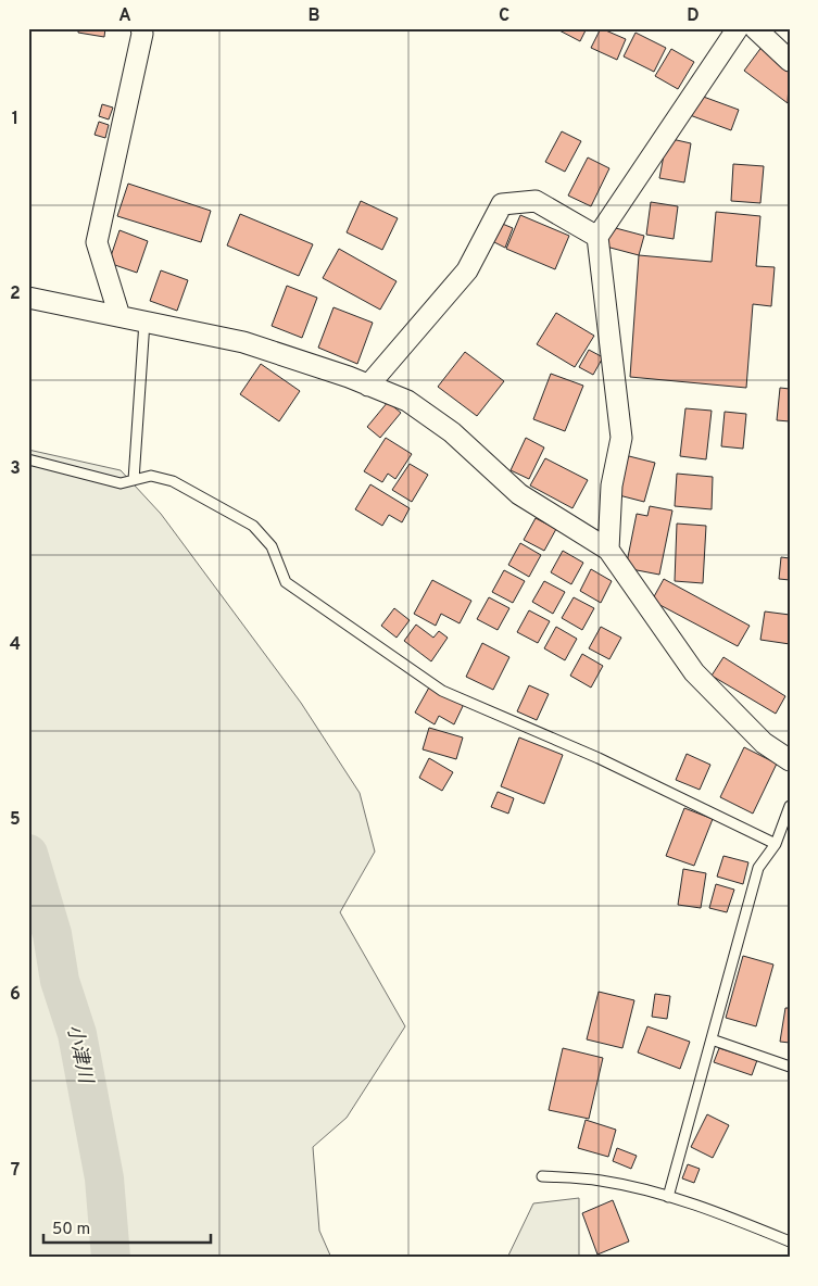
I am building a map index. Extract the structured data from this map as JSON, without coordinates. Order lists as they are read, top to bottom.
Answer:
{
  "water": ["小津川"],
  "scale_bar": "50 m",
  "grid": {
    "columns": [
      "A",
      "B",
      "C",
      "D"
    ],
    "rows": [
      "1",
      "2",
      "3",
      "4",
      "5",
      "6",
      "7"
    ]
  }
}
